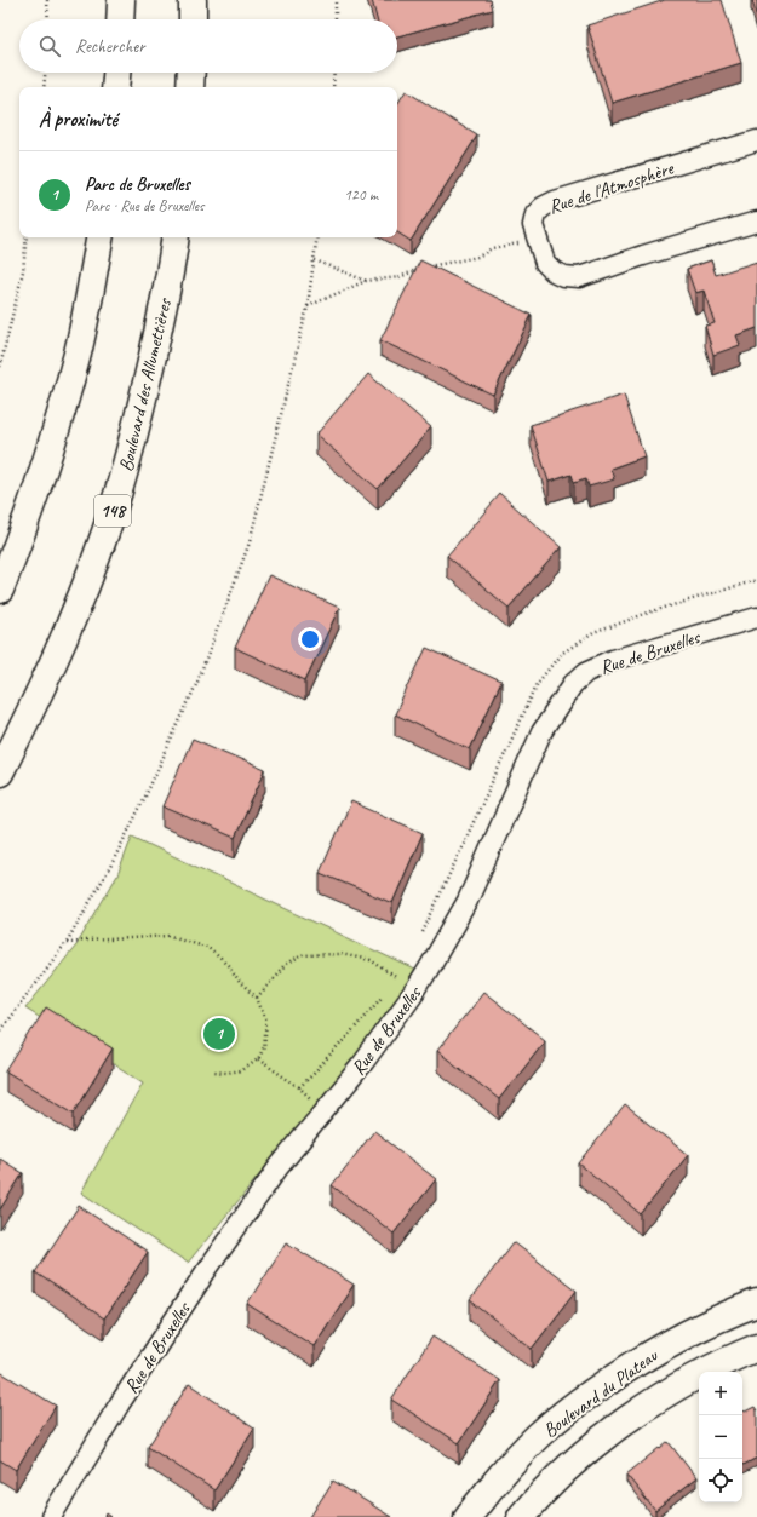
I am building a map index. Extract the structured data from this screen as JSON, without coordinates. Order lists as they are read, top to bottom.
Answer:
{
  "streets": {
    "main road": ["Boulevard des Allumettières", "148", "Boulevard du Plateau"],
    "street": ["Rue de l'Atmosphère", "Rue de Bruxelles"]
  },
  "page": {
    "search": "Rechercher",
    "heading": "À proximité",
    "list": [
      {
        "mark": "1",
        "name": "Parc de Bruxelles",
        "note": "Parc · Rue de Bruxelles",
        "value": "120 m"
      }
    ],
    "pins": "1",
    "map_buttons": ["+", "−"]
  }
}
